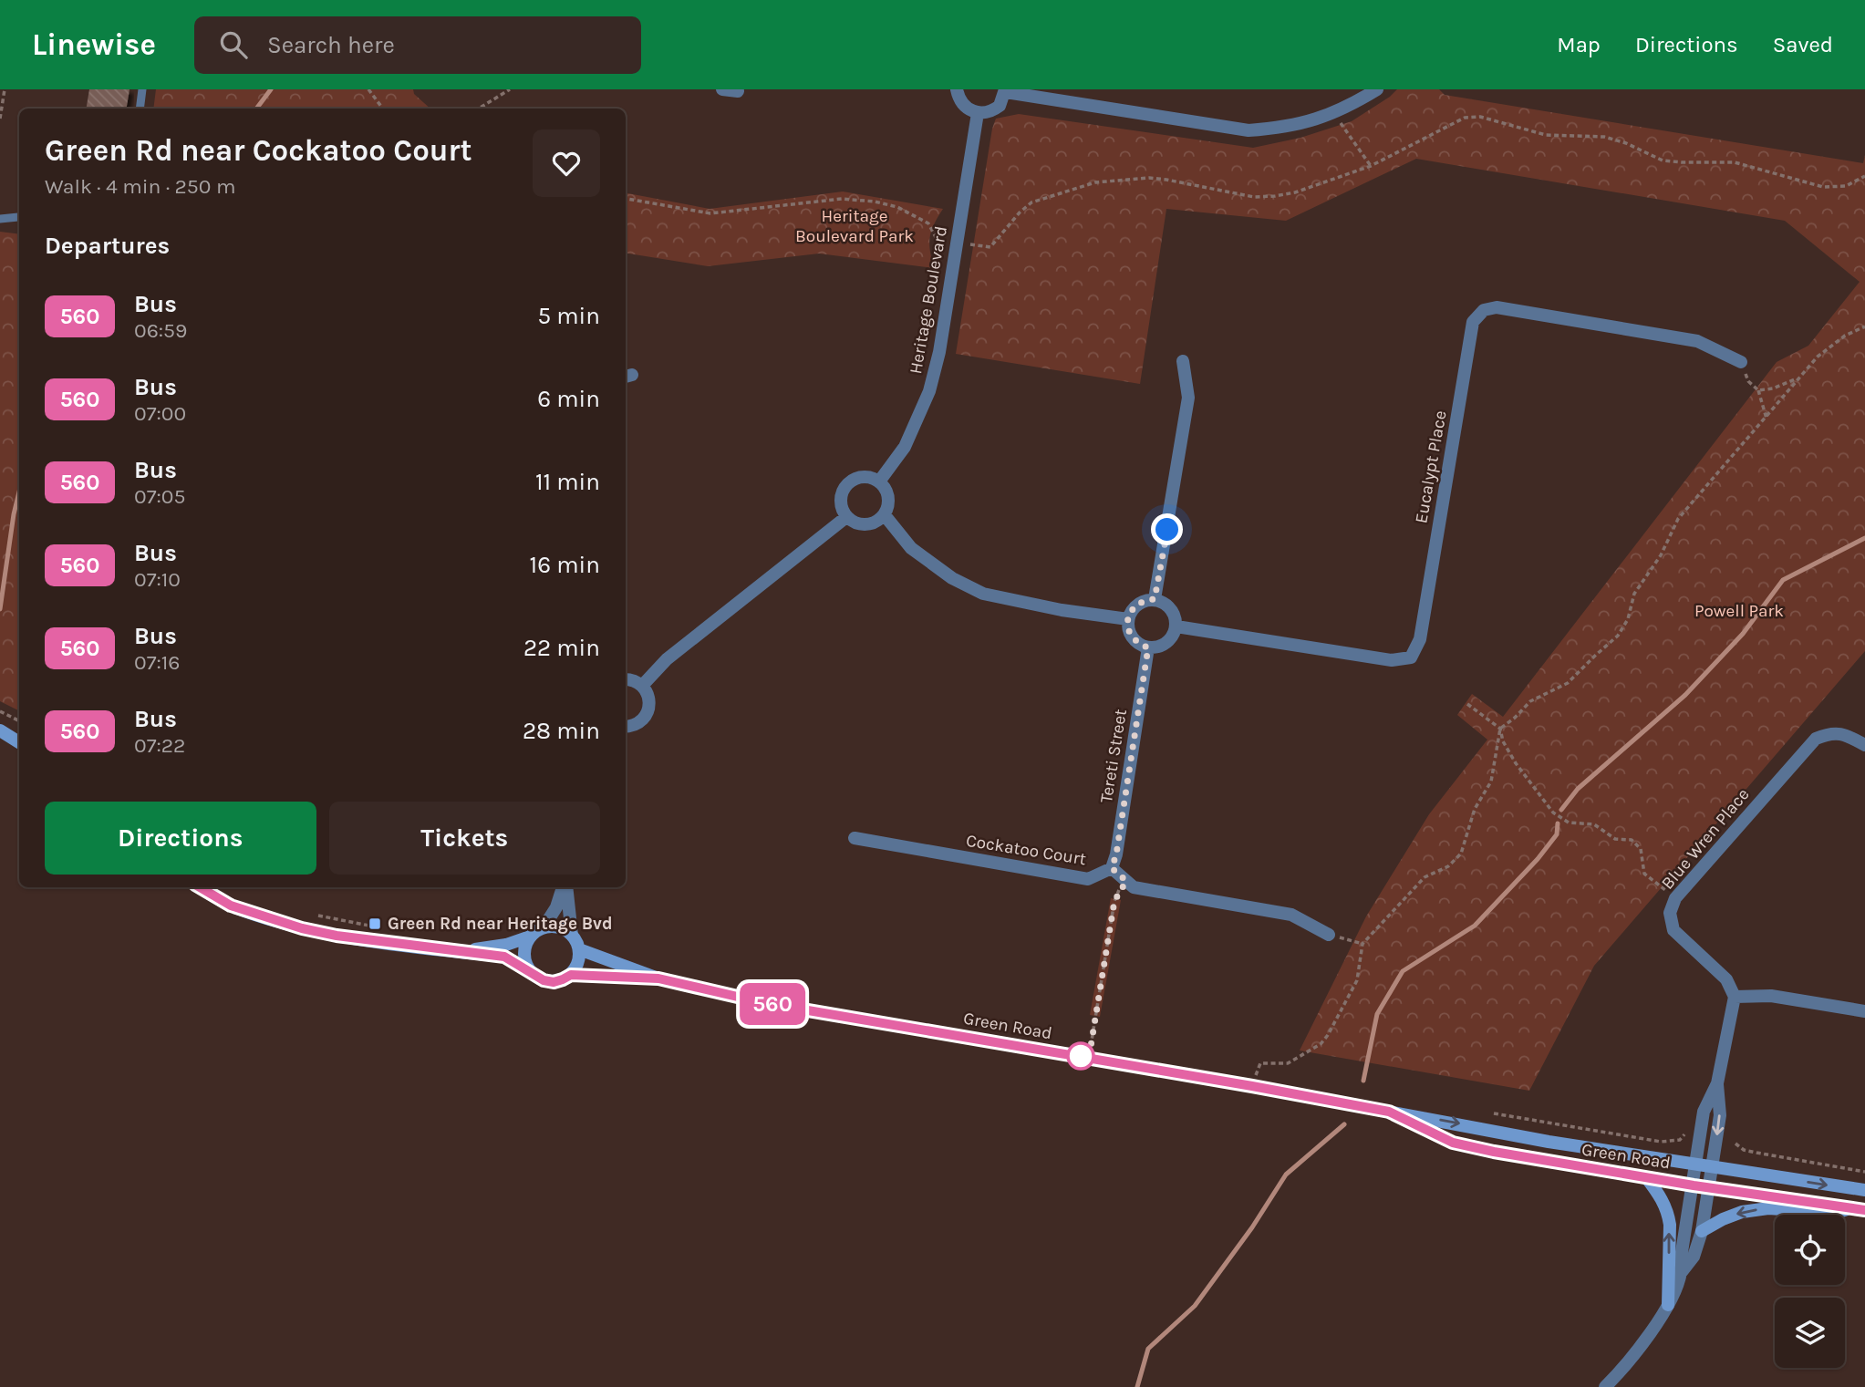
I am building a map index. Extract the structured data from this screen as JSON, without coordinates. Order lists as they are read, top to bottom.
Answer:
{
  "streets": {
    "street": [
      "Heritage Boulevard",
      "Eucalypt Place",
      "Tereti Street",
      "Blue Wren Place",
      "Cockatoo Court",
      "Green Road"
    ]
  },
  "crossings": [
    ["Eucalypt Place", "Tereti Street"],
    ["Tereti Street", "Cockatoo Court"]
  ],
  "parks": ["Heritage Boulevard Park", "Powell Park"],
  "places": {
    "transit": ["Green Rd near Heritage Bvd"]
  },
  "lines": ["bus line 560"],
  "page": {
    "header": "Linewise",
    "search": "Search here",
    "nav": ["Map", "Directions", "Saved"],
    "on_map": "560",
    "heading": [
      ["Green Rd near Cockatoo Court", "Walk · 4 min · 250 m"],
      "Departures"
    ],
    "list": [
      {
        "mark": "560",
        "name": "Bus",
        "note": "06:59",
        "value": "5 min"
      },
      {
        "mark": "560",
        "name": "Bus",
        "note": "07:00",
        "value": "6 min"
      },
      {
        "mark": "560",
        "name": "Bus",
        "note": "07:05",
        "value": "11 min"
      },
      {
        "mark": "560",
        "name": "Bus",
        "note": "07:10",
        "value": "16 min"
      },
      {
        "mark": "560",
        "name": "Bus",
        "note": "07:16",
        "value": "22 min"
      },
      {
        "mark": "560",
        "name": "Bus",
        "note": "07:22",
        "value": "28 min"
      }
    ],
    "buttons": ["Directions", "Tickets"]
  }
}
